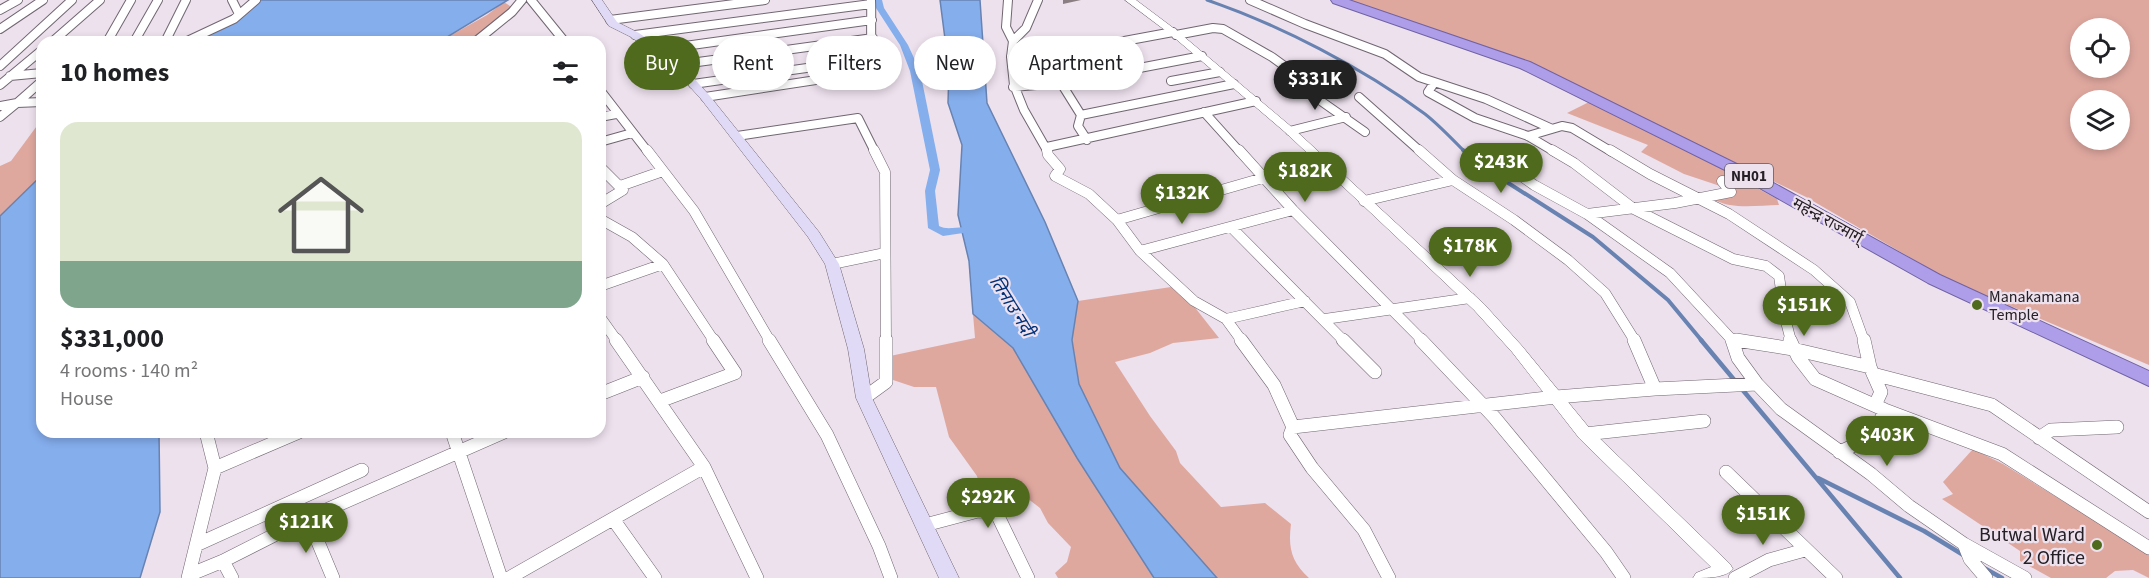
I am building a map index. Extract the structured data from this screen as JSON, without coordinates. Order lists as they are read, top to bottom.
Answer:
{
  "streets": {
    "highway": ["NH01", "महेन्द्र राज्मार्ग्"]
  },
  "water": ["तिनाउ नदी"],
  "places": ["Manakamana Temple", "Butwal Ward 2 Office"],
  "page": {
    "chip": [
      "Buy",
      "Rent",
      "Filters",
      "New",
      "Apartment"
    ],
    "heading": "10 homes",
    "price": [
      "$331K",
      "$243K",
      "$182K",
      "$132K",
      "$178K",
      "$151K",
      "$403K",
      "$292K",
      "$151K",
      "$121K"
    ],
    "list": [
      {
        "name": "$331,000",
        "note": "4 rooms · 140 m² · House"
      }
    ]
  }
}
